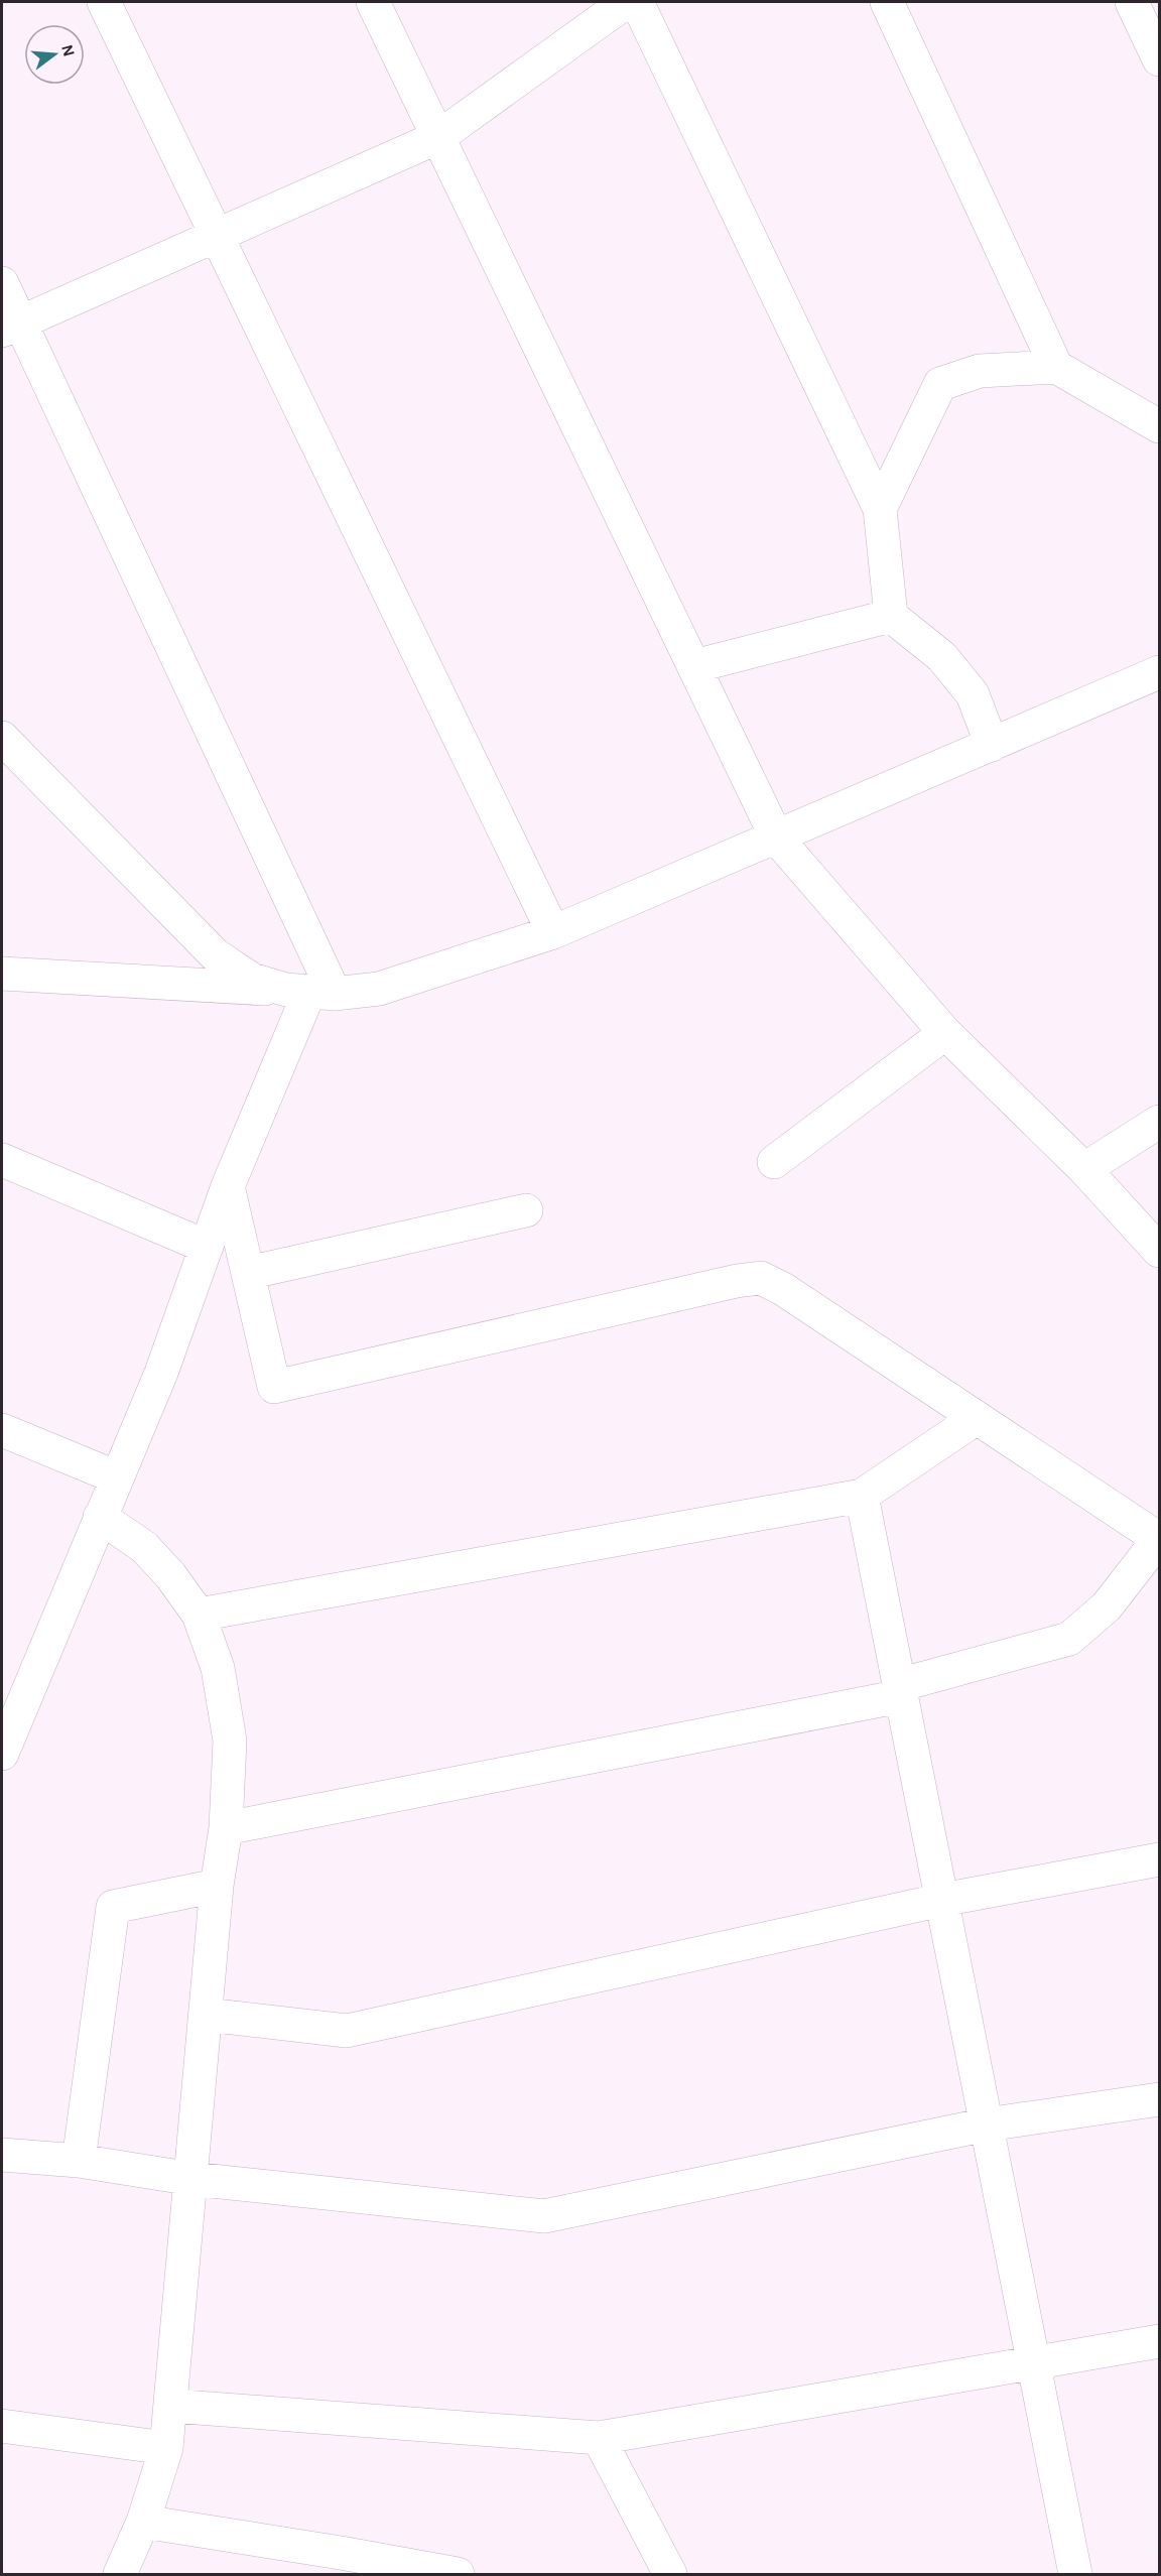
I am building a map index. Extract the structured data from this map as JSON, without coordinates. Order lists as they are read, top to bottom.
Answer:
{
  "north": "right"
}
